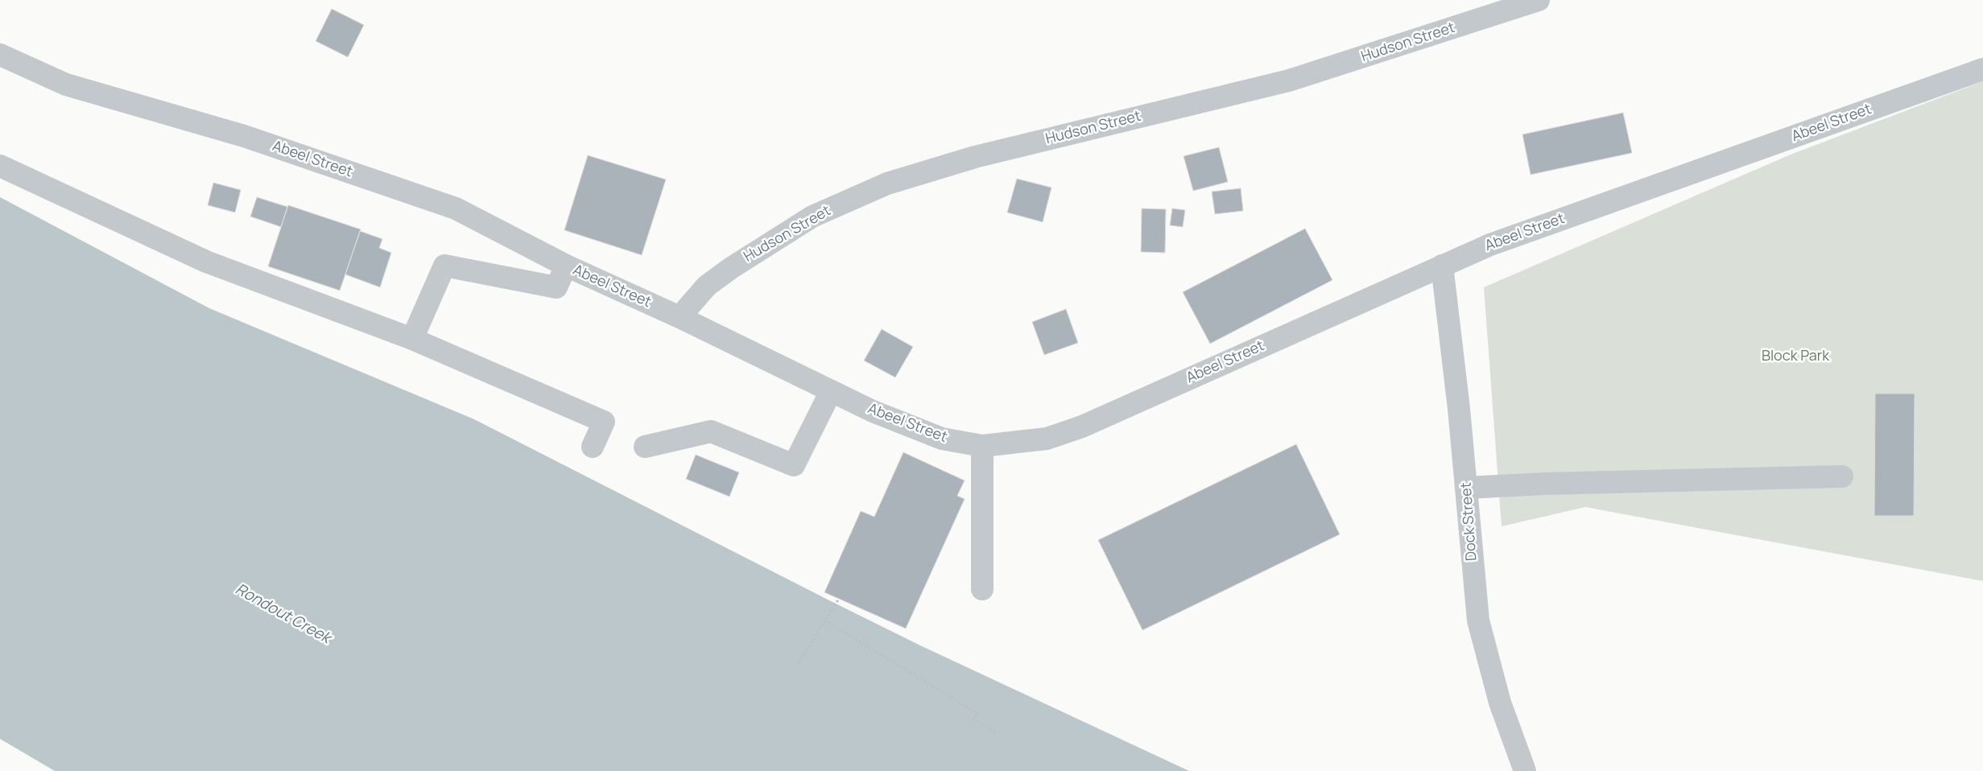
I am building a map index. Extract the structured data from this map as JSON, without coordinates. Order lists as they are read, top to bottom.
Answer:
{
  "streets": {
    "street": ["Hudson Street", "Abeel Street", "Dock Street"]
  },
  "crossings": [
    ["Hudson Street", "Abeel Street"],
    ["Abeel Street", "Dock Street"]
  ],
  "water": ["Rondout Creek"],
  "parks": ["Block Park"]
}
